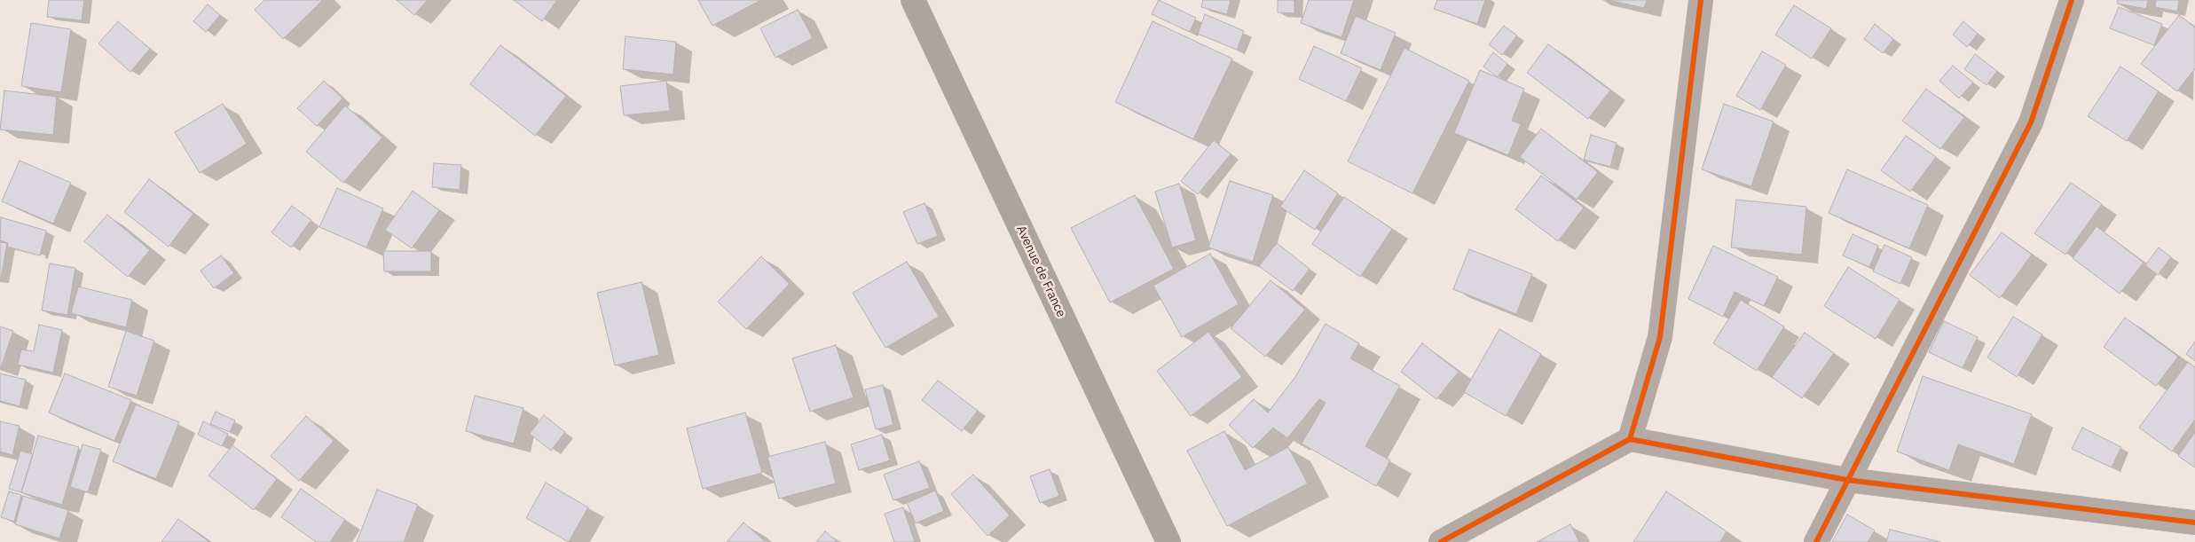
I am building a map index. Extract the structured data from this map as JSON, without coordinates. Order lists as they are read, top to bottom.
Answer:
{
  "streets": {
    "main road": ["Avenue de France"]
  }
}
